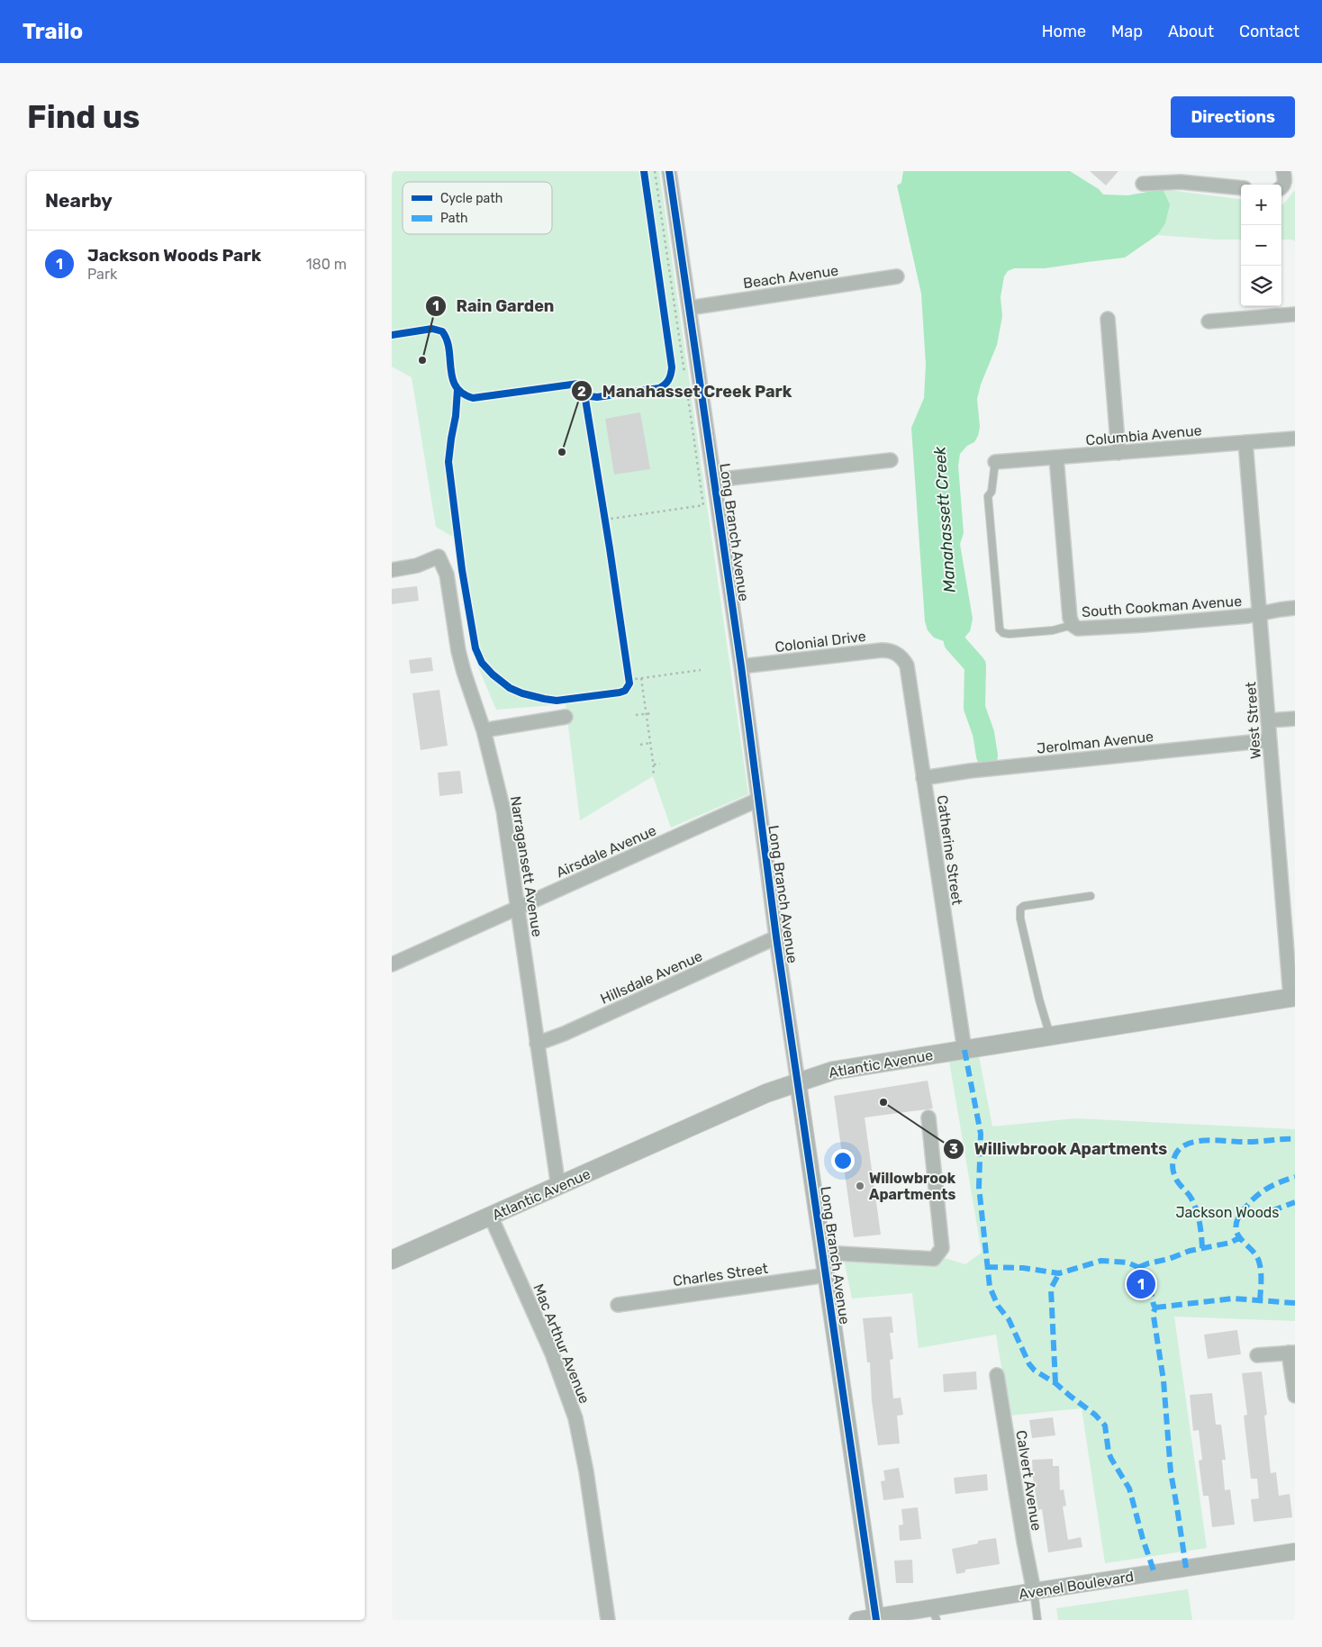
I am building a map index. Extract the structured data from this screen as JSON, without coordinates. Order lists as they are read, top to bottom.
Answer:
{
  "streets": {
    "main road": ["Atlantic Avenue"],
    "street": [
      "Beach Avenue",
      "Columbia Avenue",
      "Long Branch Avenue",
      "South Cookman Avenue",
      "Colonial Drive",
      "West Street",
      "Jerolman Avenue",
      "Catherine Street",
      "Airsdale Avenue",
      "Narragansett Avenue",
      "Hillsdale Avenue",
      "Charles Street",
      "Mac Arthur Avenue",
      "Calvert Avenue",
      "Avenel Boulevard"
    ]
  },
  "crossings": [
    ["Beach Avenue", "Long Branch Avenue"],
    ["Columbia Avenue", "South Cookman Avenue"],
    ["Columbia Avenue", "West Street"],
    ["Long Branch Avenue", "Colonial Drive"],
    ["Long Branch Avenue", "Airsdale Avenue"],
    ["Long Branch Avenue", "Hillsdale Avenue"],
    ["Long Branch Avenue", "Atlantic Avenue"],
    ["Long Branch Avenue", "Charles Street"],
    ["Long Branch Avenue", "Avenel Boulevard"],
    ["South Cookman Avenue", "West Street"],
    ["Colonial Drive", "Catherine Street"],
    ["West Street", "Jerolman Avenue"],
    ["West Street", "Atlantic Avenue"],
    ["Jerolman Avenue", "Catherine Street"],
    ["Catherine Street", "Atlantic Avenue"],
    ["Airsdale Avenue", "Narragansett Avenue"],
    ["Narragansett Avenue", "Hillsdale Avenue"],
    ["Narragansett Avenue", "Atlantic Avenue"],
    ["Atlantic Avenue", "Mac Arthur Avenue"],
    ["Calvert Avenue", "Avenel Boulevard"]
  ],
  "water": ["Manahassett Creek"],
  "parks": ["Jackson Woods"],
  "places": [
    "Rain Garden",
    "Manahasset Creek Park",
    "Williwbrook Apartments",
    "Willowbrook Apartments"
  ],
  "legend": ["Cycle path", "Path"],
  "page": {
    "header": "Trailo",
    "nav": [
      "Home",
      "Map",
      "About",
      "Contact"
    ],
    "buttons": "Directions",
    "title": "Find us",
    "heading": "Nearby",
    "map_buttons": ["+", "−"],
    "list": [
      {
        "mark": "1",
        "name": "Jackson Woods Park",
        "note": "Park",
        "value": "180 m"
      }
    ],
    "pins": "1"
  }
}
